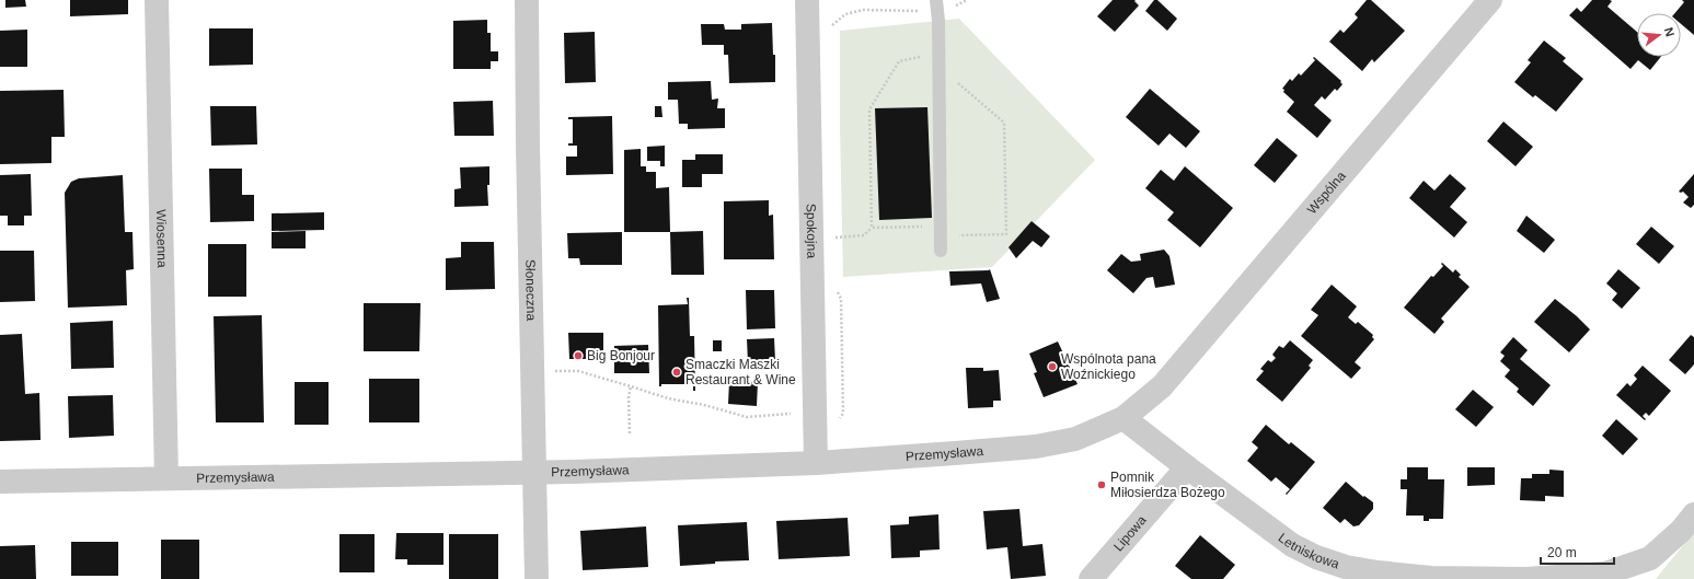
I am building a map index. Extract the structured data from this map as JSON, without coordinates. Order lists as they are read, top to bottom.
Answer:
{
  "streets": {
    "street": [
      "Wspólna",
      "Spokojna",
      "Wiosenna",
      "Słoneczna",
      "Przemysława",
      "Lipowa",
      "Letniskowa"
    ]
  },
  "crossings": [
    ["Wspólna", "Przemysława"],
    ["Spokojna", "Przemysława"],
    ["Wiosenna", "Przemysława"],
    ["Słoneczna", "Przemysława"],
    ["Przemysława", "Letniskowa"],
    ["Lipowa", "Letniskowa"]
  ],
  "places": [
    "Big Bonjour",
    "Wspólnota pana Woźnickiego",
    "Smaczki Maszki Restaurant & Wine",
    "Pomnik Miłosierdza Bożego"
  ],
  "scale_bar": "20 m",
  "north": "right"
}
